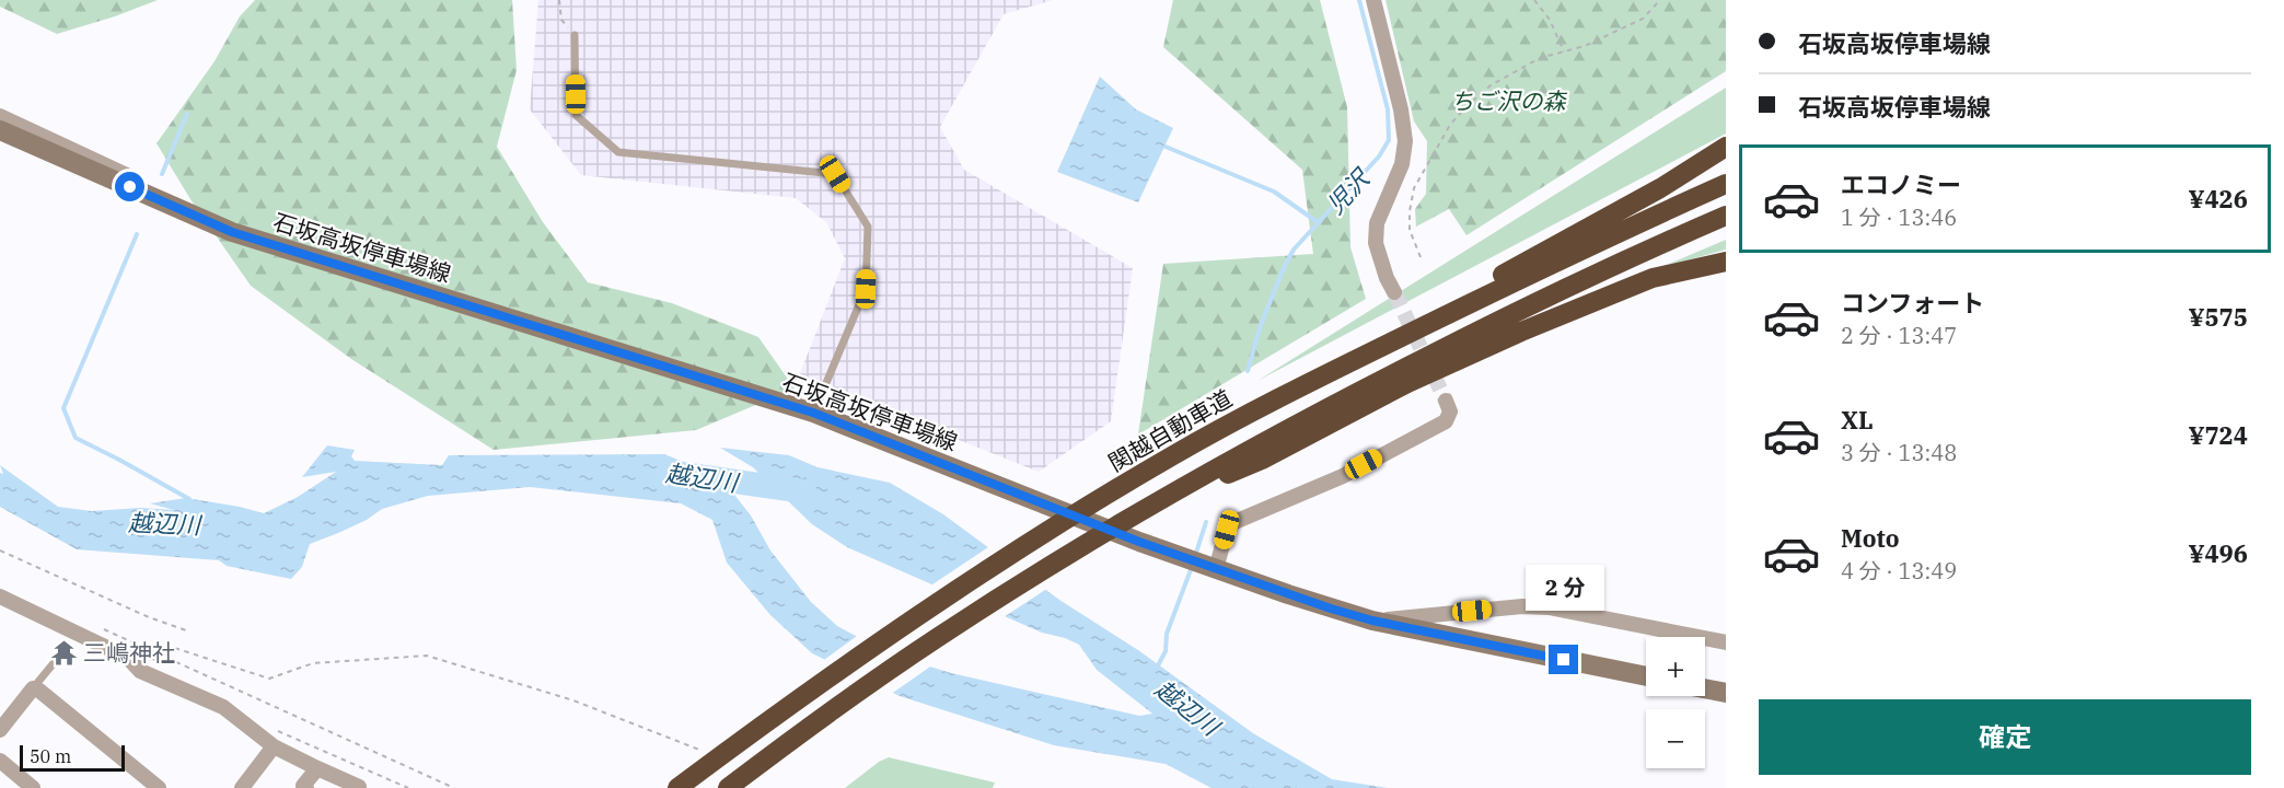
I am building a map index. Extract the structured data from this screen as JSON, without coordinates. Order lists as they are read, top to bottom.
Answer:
{
  "streets": {
    "highway": ["関越自動車道"],
    "main road": ["石坂高坂停車場線"]
  },
  "water": ["児沢", "越辺川"],
  "parks": ["ちご沢の森"],
  "places": {
    "temple": ["三嶋神社"]
  },
  "scale_bar": "50 m",
  "page": {
    "banner": ["石坂高坂停車場線", "石坂高坂停車場線"],
    "list": [
      {
        "name": "エコノミー",
        "note": "1 分 · 13:46",
        "value": "¥426"
      },
      {
        "name": "コンフォート",
        "note": "2 分 · 13:47",
        "value": "¥575"
      },
      {
        "name": "XL",
        "note": "3 分 · 13:48",
        "value": "¥724"
      },
      {
        "name": "Moto",
        "note": "4 分 · 13:49",
        "value": "¥496"
      }
    ],
    "bubble": "2 分",
    "map_buttons": ["+", "−"],
    "buttons": "確定",
    "scale": "50 m"
  }
}
